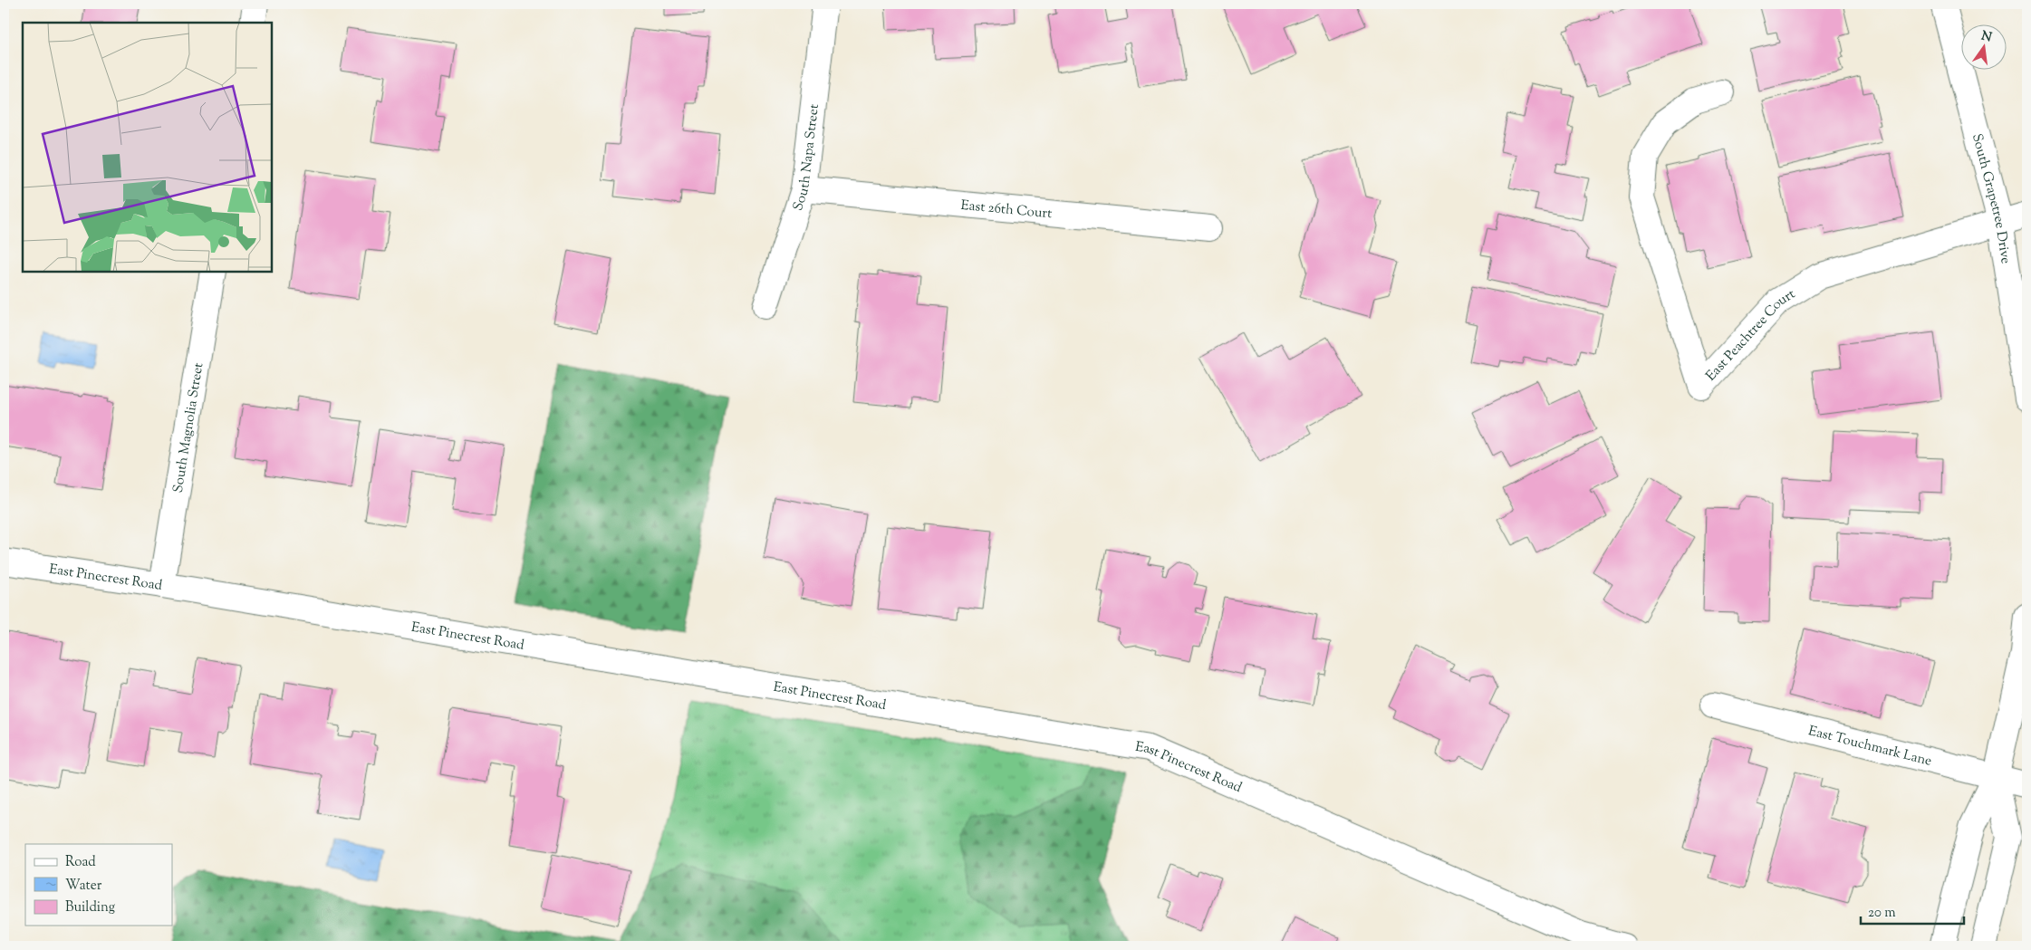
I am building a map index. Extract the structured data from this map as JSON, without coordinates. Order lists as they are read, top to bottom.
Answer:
{
  "streets": {
    "street": [
      "South Napa Street",
      "South Grapetree Drive",
      "East 26th Court",
      "East Peachtree Court",
      "South Magnolia Street",
      "East Pinecrest Road",
      "East Touchmark Lane"
    ]
  },
  "crossings": [
    ["South Napa Street", "East 26th Court"],
    ["South Grapetree Drive", "East Peachtree Court"],
    ["South Magnolia Street", "East Pinecrest Road"]
  ],
  "legend": ["Road", "Water", "Building"],
  "scale_bar": "20 m",
  "north": "top"
}
